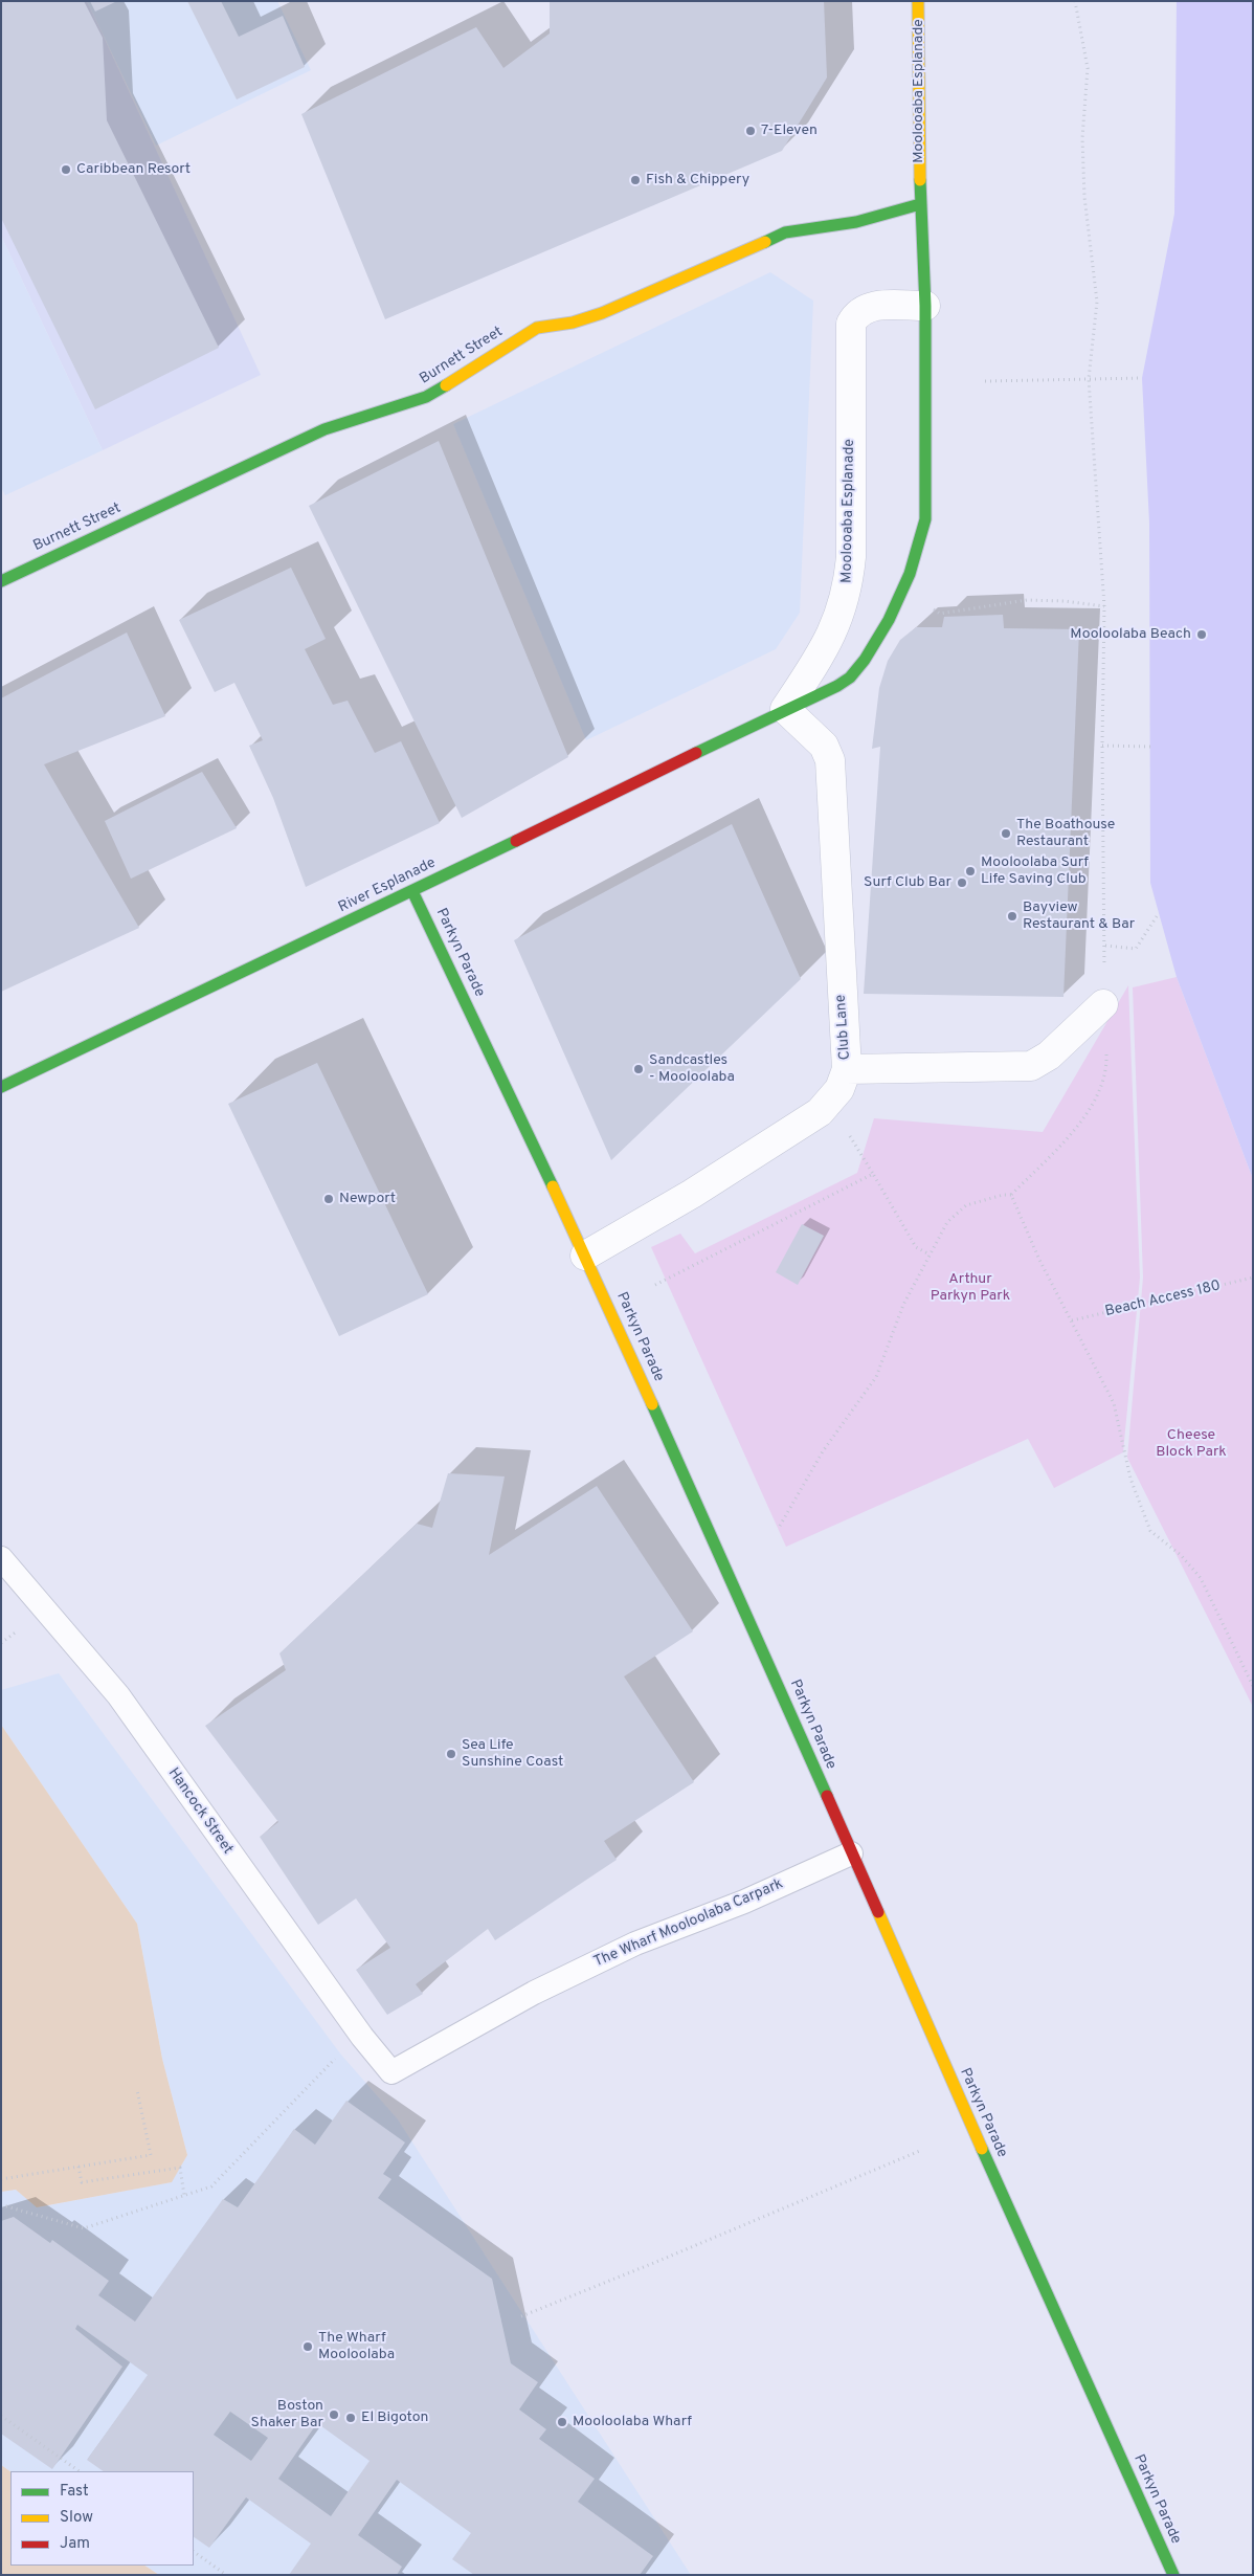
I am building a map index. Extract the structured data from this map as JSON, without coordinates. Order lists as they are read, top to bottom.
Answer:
{
  "streets": {
    "street": [
      "Moolooaba Esplanade",
      "Burnett Street",
      "River Esplanade",
      "Parkyn Parade",
      "Club Lane"
    ],
    "lane": ["Hancock Street", "The Wharf Mooloolaba Carpark"],
    "path": ["Beach Access 180"]
  },
  "crossings": [
    ["Moolooaba Esplanade", "Burnett Street"],
    ["Moolooaba Esplanade", "River Esplanade"],
    ["Moolooaba Esplanade", "Club Lane"],
    ["River Esplanade", "Parkyn Parade"],
    ["River Esplanade", "Club Lane"],
    ["Parkyn Parade", "Club Lane"],
    ["Parkyn Parade", "The Wharf Mooloolaba Carpark"],
    ["Hancock Street", "The Wharf Mooloolaba Carpark"]
  ],
  "parks": ["Arthur Parkyn Park", "Cheese Block Park"],
  "places": [
    "7-Eleven",
    "Caribbean Resort",
    "Fish & Chippery",
    "Mooloolaba Beach",
    "The Boathouse Restaurant",
    "Mooloolaba Surf Life Saving Club",
    "Surf Club Bar",
    "Bayview Restaurant & Bar",
    "Sandcastles - Mooloolaba",
    "Newport",
    "Sea Life Sunshine Coast",
    "The Wharf Mooloolaba",
    "Boston Shaker Bar",
    "El Bigoton",
    "Mooloolaba Wharf"
  ],
  "legend": ["Fast", "Slow", "Jam"]
}
